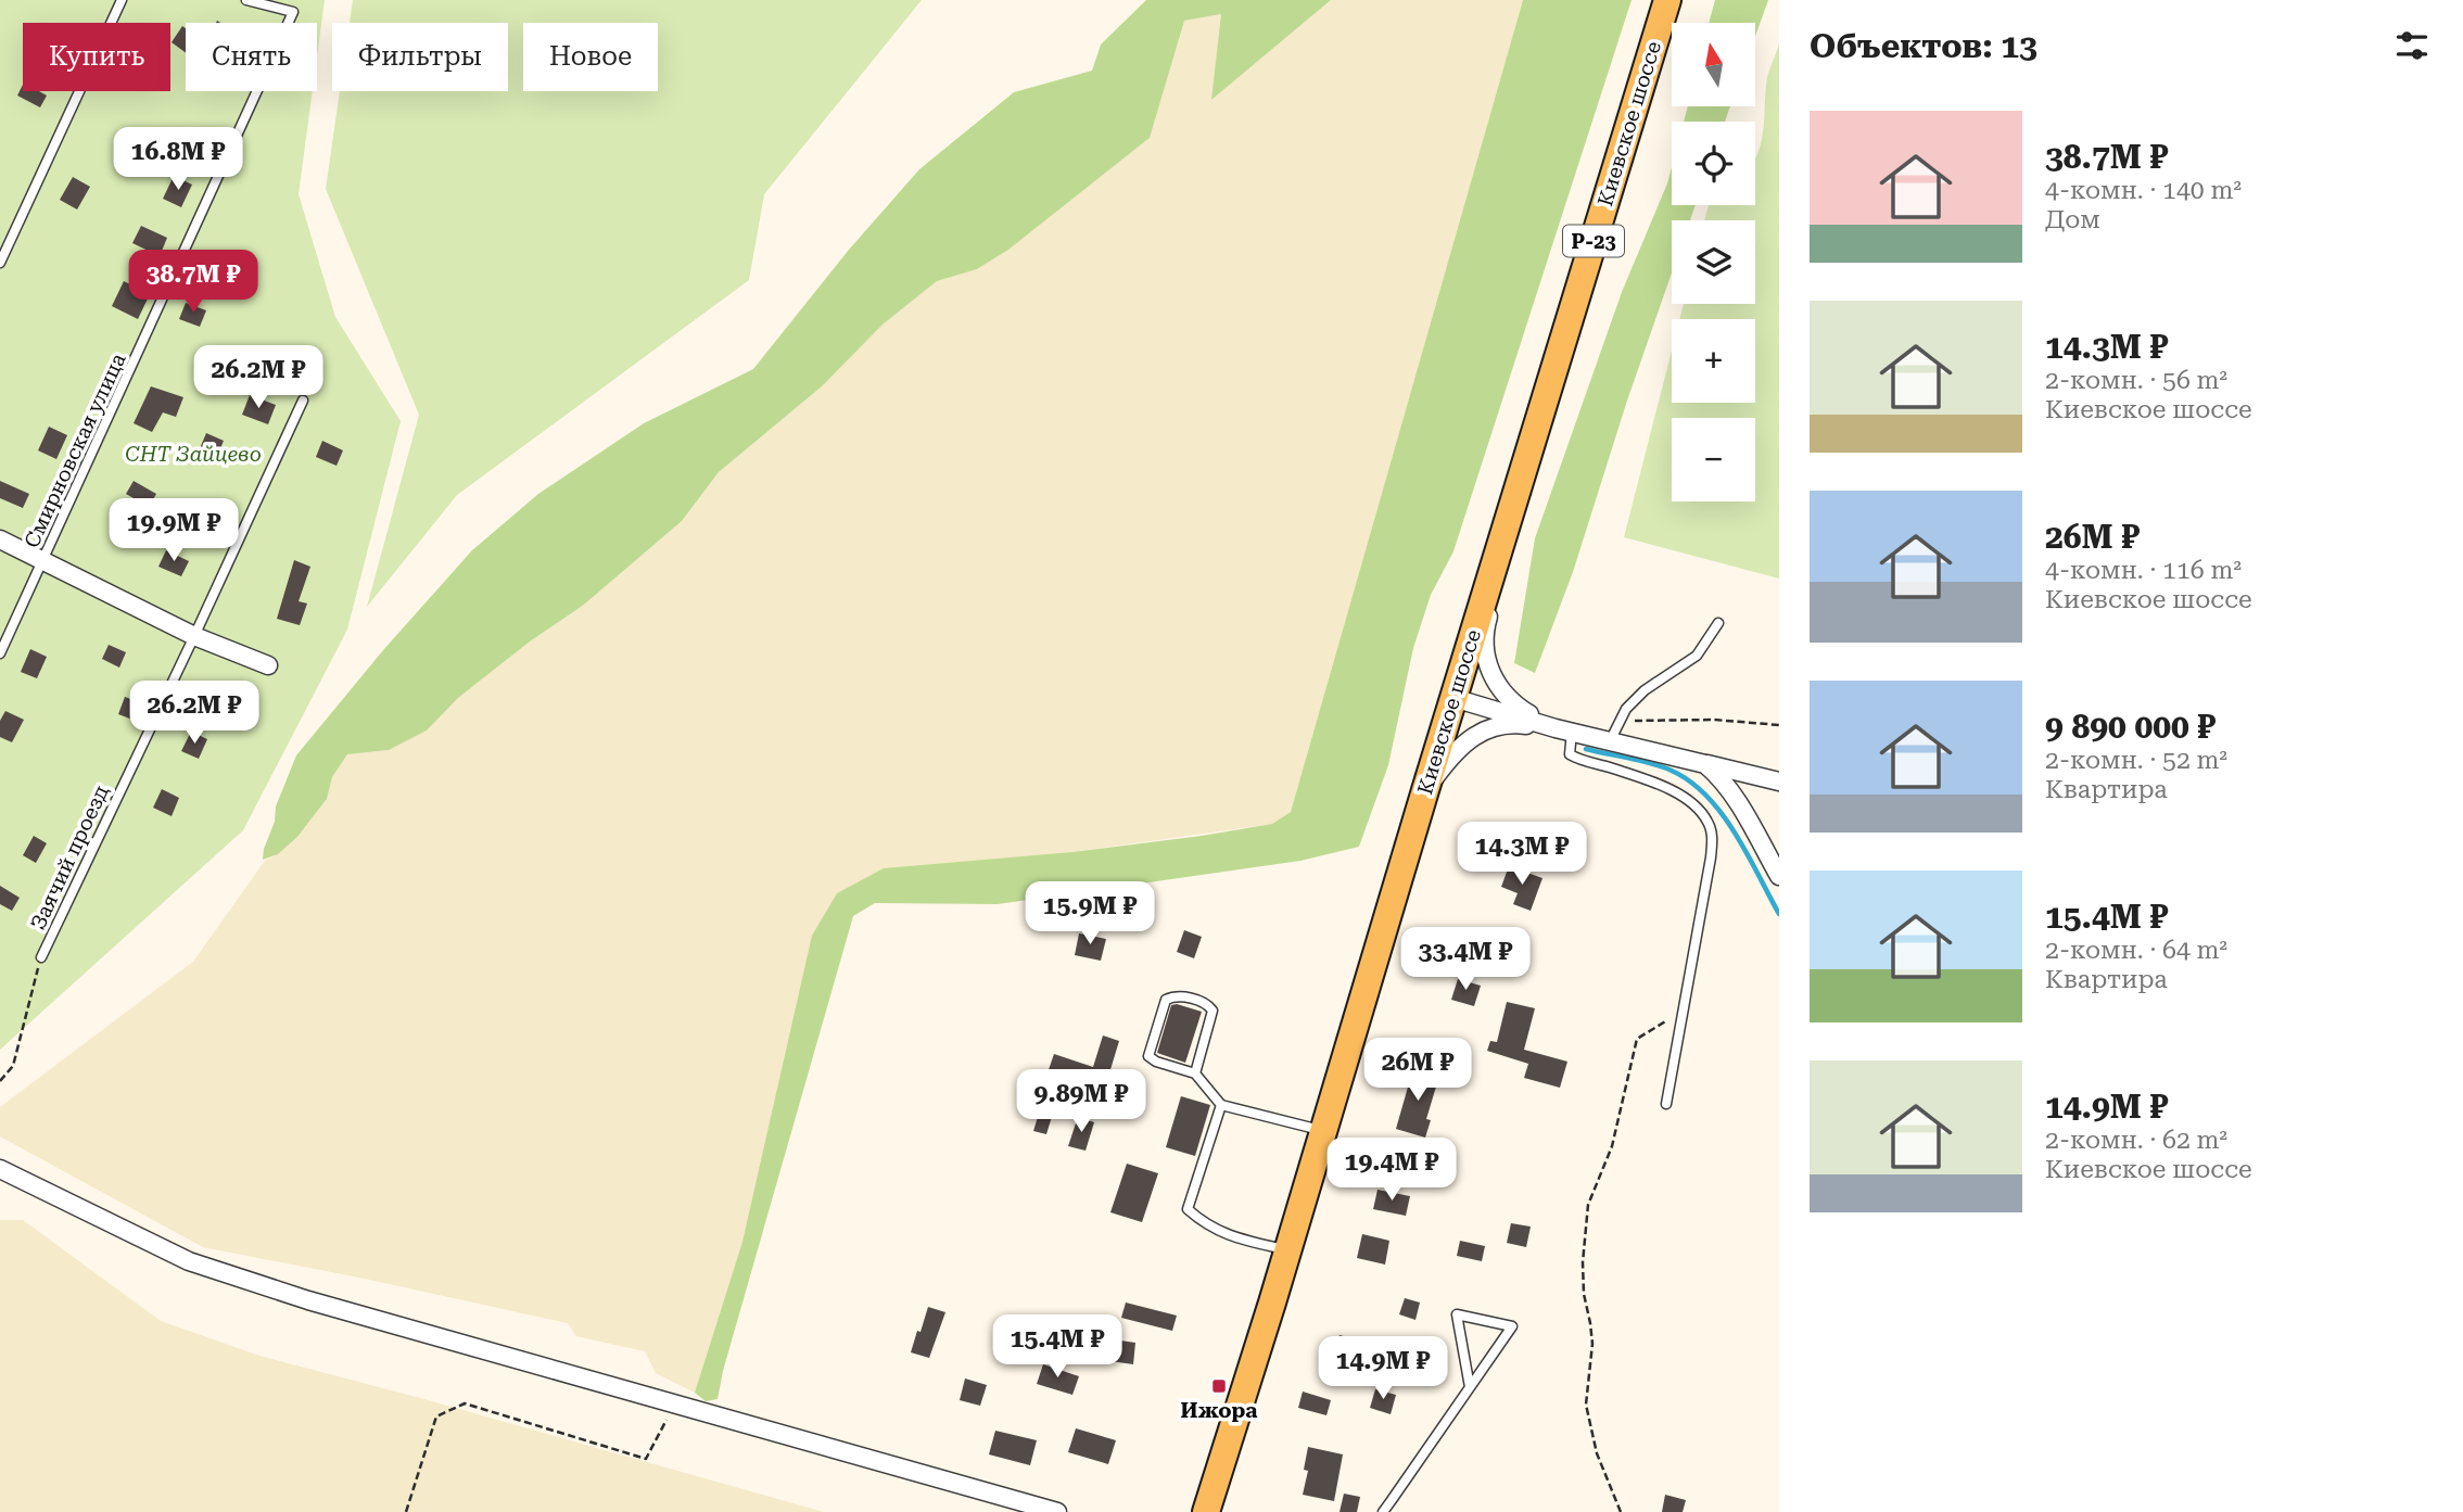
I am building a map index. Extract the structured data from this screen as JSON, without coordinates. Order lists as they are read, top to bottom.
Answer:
{
  "streets": {
    "main road": ["Киевское шоссе", "Р-23"],
    "lane": ["Смирновская улица", "Заячий проезд"]
  },
  "parks": ["СНТ Зайцево"],
  "places": {
    "transit": ["Ижора"]
  },
  "north": "top",
  "page": {
    "heading": "Объектов: 13",
    "map_buttons": ["+", "−"],
    "chip": [
      "Купить",
      "Снять",
      "Фильтры",
      "Новое"
    ],
    "list": [
      {
        "name": "38.7M ₽",
        "note": "4-комн. · 140 m² · Дом"
      },
      {
        "name": "14.3M ₽",
        "note": "2-комн. · 56 m² · Киевское шоссе"
      },
      {
        "name": "26M ₽",
        "note": "4-комн. · 116 m² · Киевское шоссе"
      },
      {
        "name": "9 890 000 ₽",
        "note": "2-комн. · 52 m² · Квартира"
      },
      {
        "name": "15.4M ₽",
        "note": "2-комн. · 64 m² · Квартира"
      },
      {
        "name": "14.9M ₽",
        "note": "2-комн. · 62 m² · Киевское шоссе"
      }
    ],
    "price": [
      "16.8M ₽",
      "38.7M ₽",
      "26.2M ₽",
      "19.9M ₽",
      "26.2M ₽",
      "14.3M ₽",
      "15.9M ₽",
      "33.4M ₽",
      "26M ₽",
      "9.89M ₽",
      "19.4M ₽",
      "15.4M ₽",
      "14.9M ₽"
    ]
  }
}
